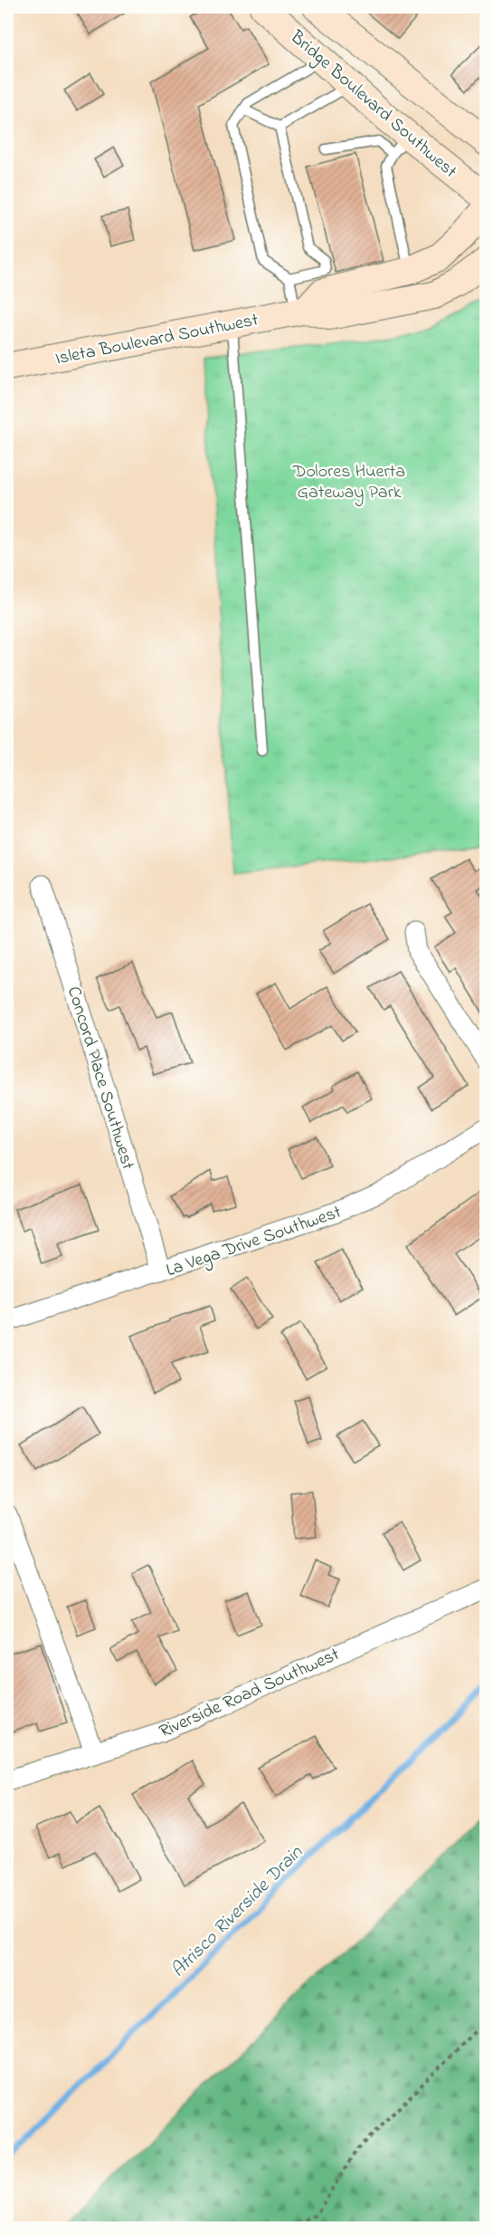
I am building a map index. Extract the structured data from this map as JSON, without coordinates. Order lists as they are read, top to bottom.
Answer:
{
  "streets": {
    "main road": ["Bridge Boulevard Southwest", "Isleta Boulevard Southwest"],
    "street": ["Concord Place Southwest", "La Vega Drive Southwest", "Riverside Road Southwest"]
  },
  "crossings": [
    ["Concord Place Southwest", "La Vega Drive Southwest"]
  ],
  "water": ["Atrisco Riverside Drain"],
  "parks": ["Dolores Huerta Gateway Park"]
}
